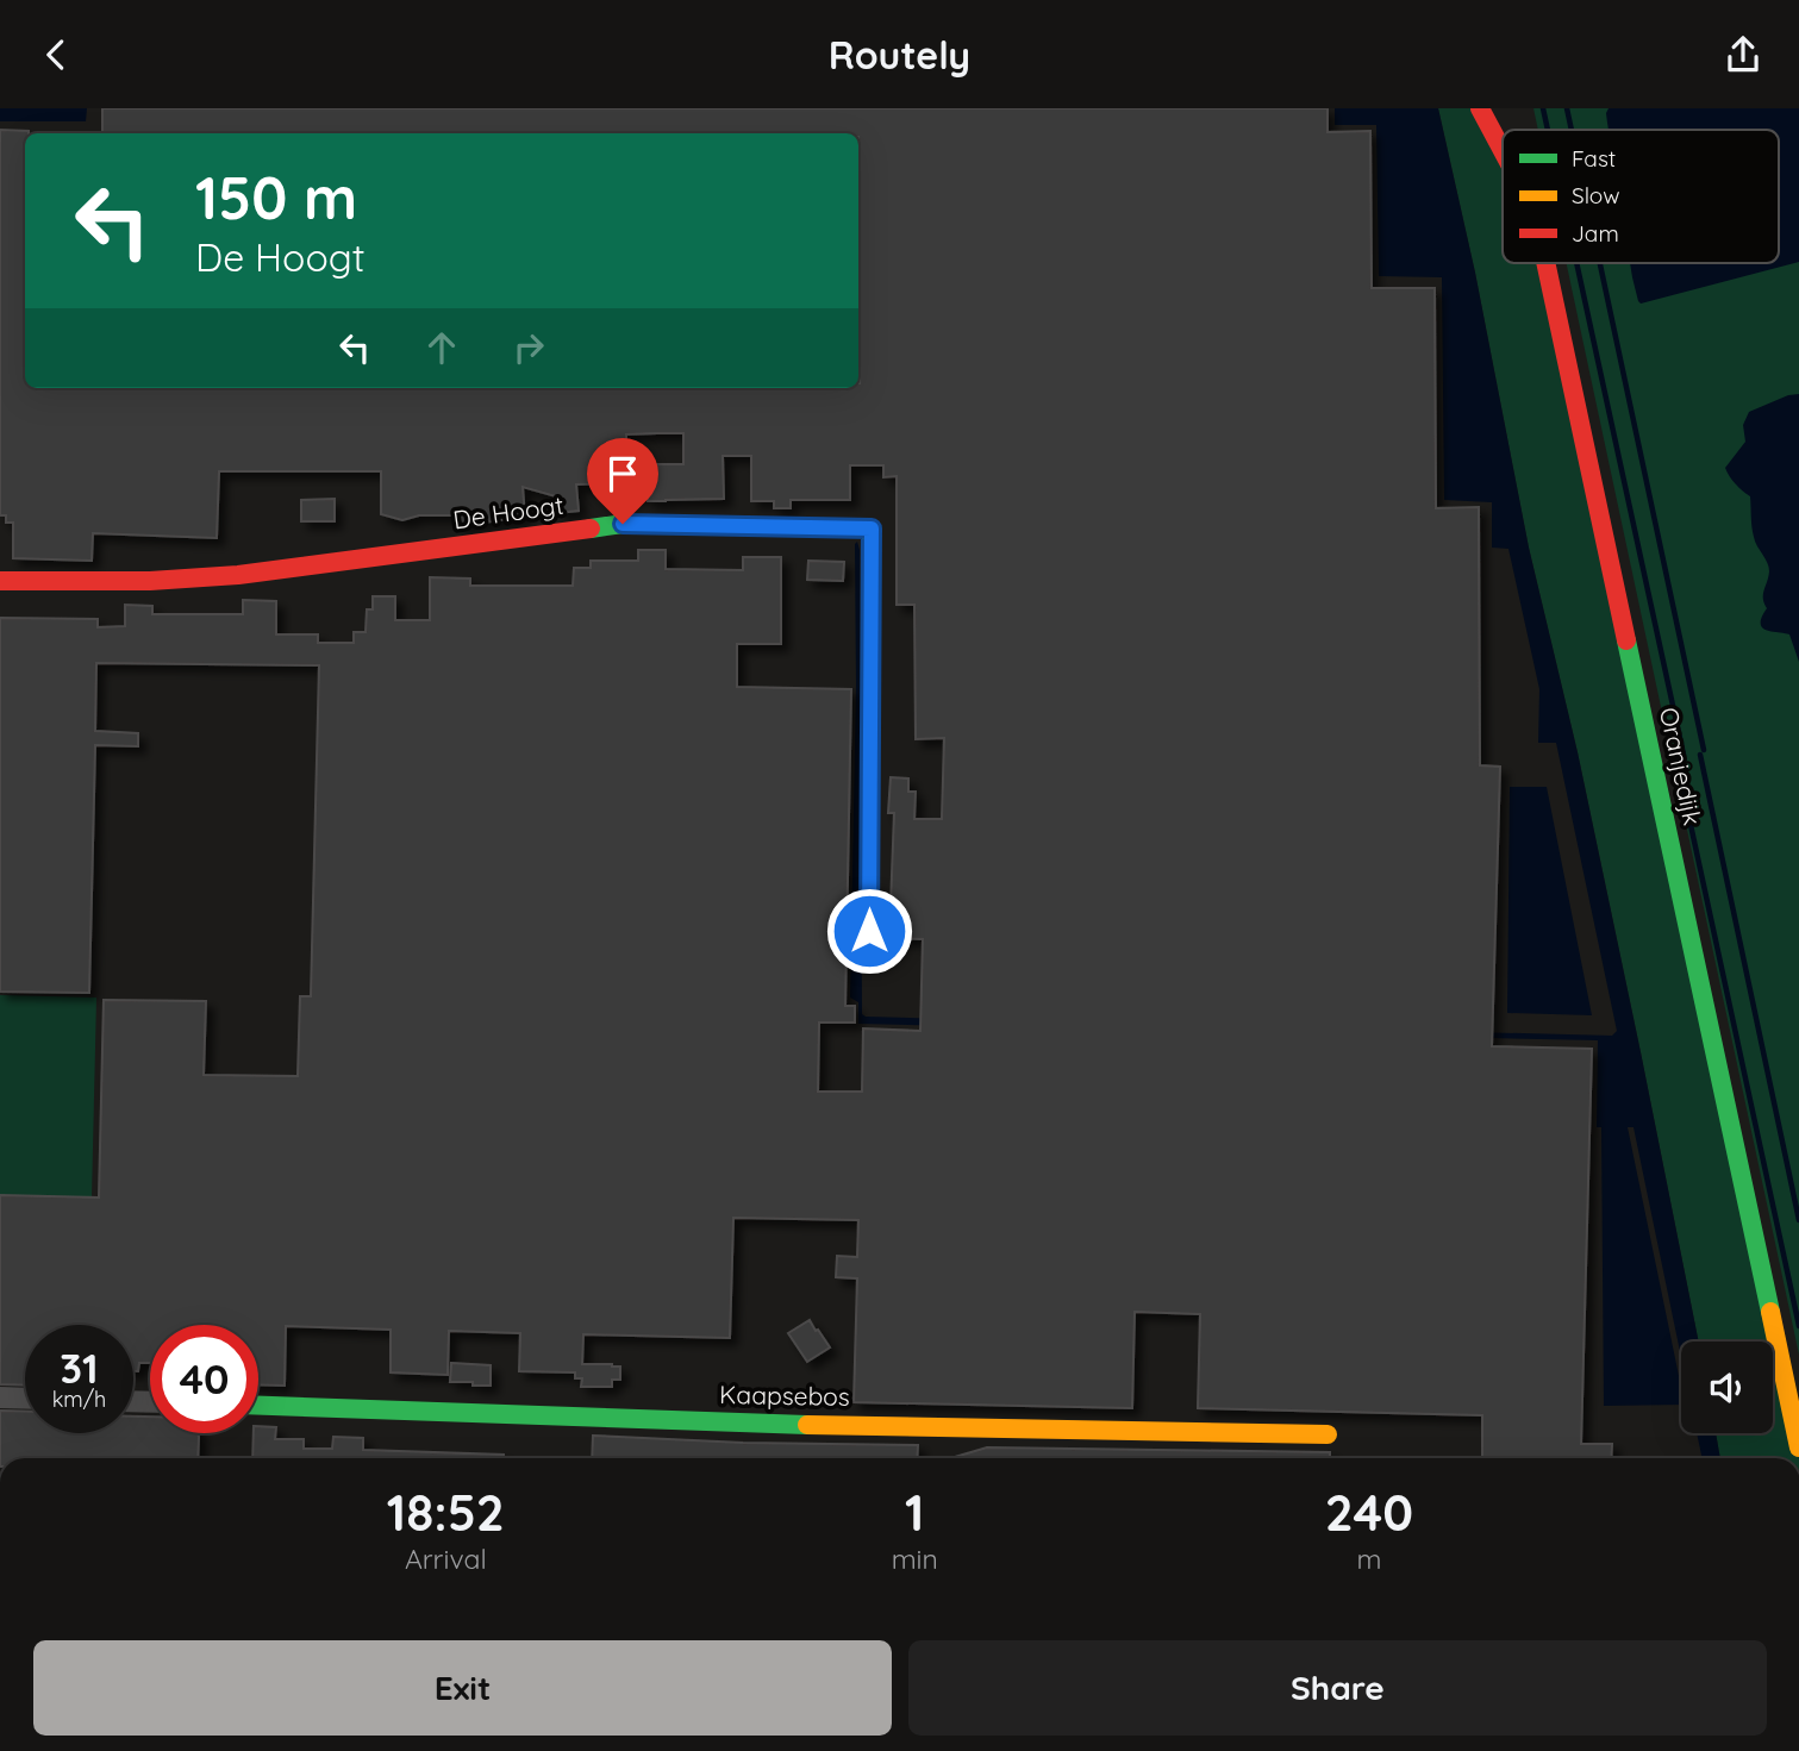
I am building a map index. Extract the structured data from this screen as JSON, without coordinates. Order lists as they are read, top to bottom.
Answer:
{
  "streets": {
    "street": ["De Hoogt", "Oranjedijk", "Kaapsebos"]
  },
  "legend": ["Fast", "Slow", "Jam"],
  "page": {
    "header": "Routely",
    "turn": ["150 m", "De Hoogt"],
    "speed": "31 km/h",
    "limit": "40",
    "eta": [
      "18:52",
      "Arrival",
      "1",
      "min",
      "240",
      "m"
    ],
    "buttons": ["Exit", "Share"]
  }
}
